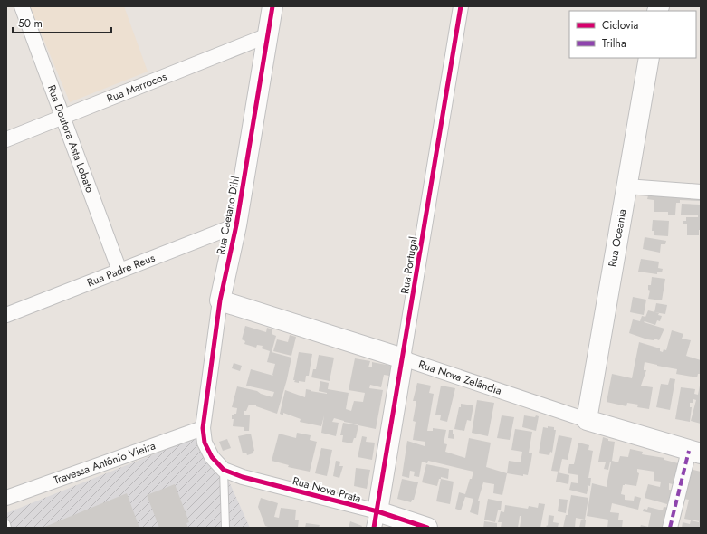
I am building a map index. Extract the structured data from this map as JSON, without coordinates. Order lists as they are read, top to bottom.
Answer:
{
  "streets": {
    "street": [
      "Rua Marrocos",
      "Rua Doutora Asta Lobato",
      "Rua Caetano Dihl",
      "Rua Oceania",
      "Rua Portugal",
      "Rua Padre Reus",
      "Rua Nova Zelândia",
      "Travessa Antônio Vieira",
      "Rua Nova Prata"
    ]
  },
  "crossings": [
    ["Rua Marrocos", "Rua Doutora Asta Lobato"],
    ["Rua Marrocos", "Rua Caetano Dihl"],
    ["Rua Doutora Asta Lobato", "Rua Padre Reus"],
    ["Rua Caetano Dihl", "Rua Padre Reus"],
    ["Rua Caetano Dihl", "Rua Nova Zelândia"],
    ["Rua Caetano Dihl", "Travessa Antônio Vieira"],
    ["Rua Caetano Dihl", "Rua Nova Prata"],
    ["Rua Oceania", "Rua Nova Zelândia"],
    ["Rua Portugal", "Rua Nova Zelândia"],
    ["Rua Portugal", "Rua Nova Prata"]
  ],
  "legend": ["Ciclovia", "Trilha"],
  "scale_bar": "50 m"
}
